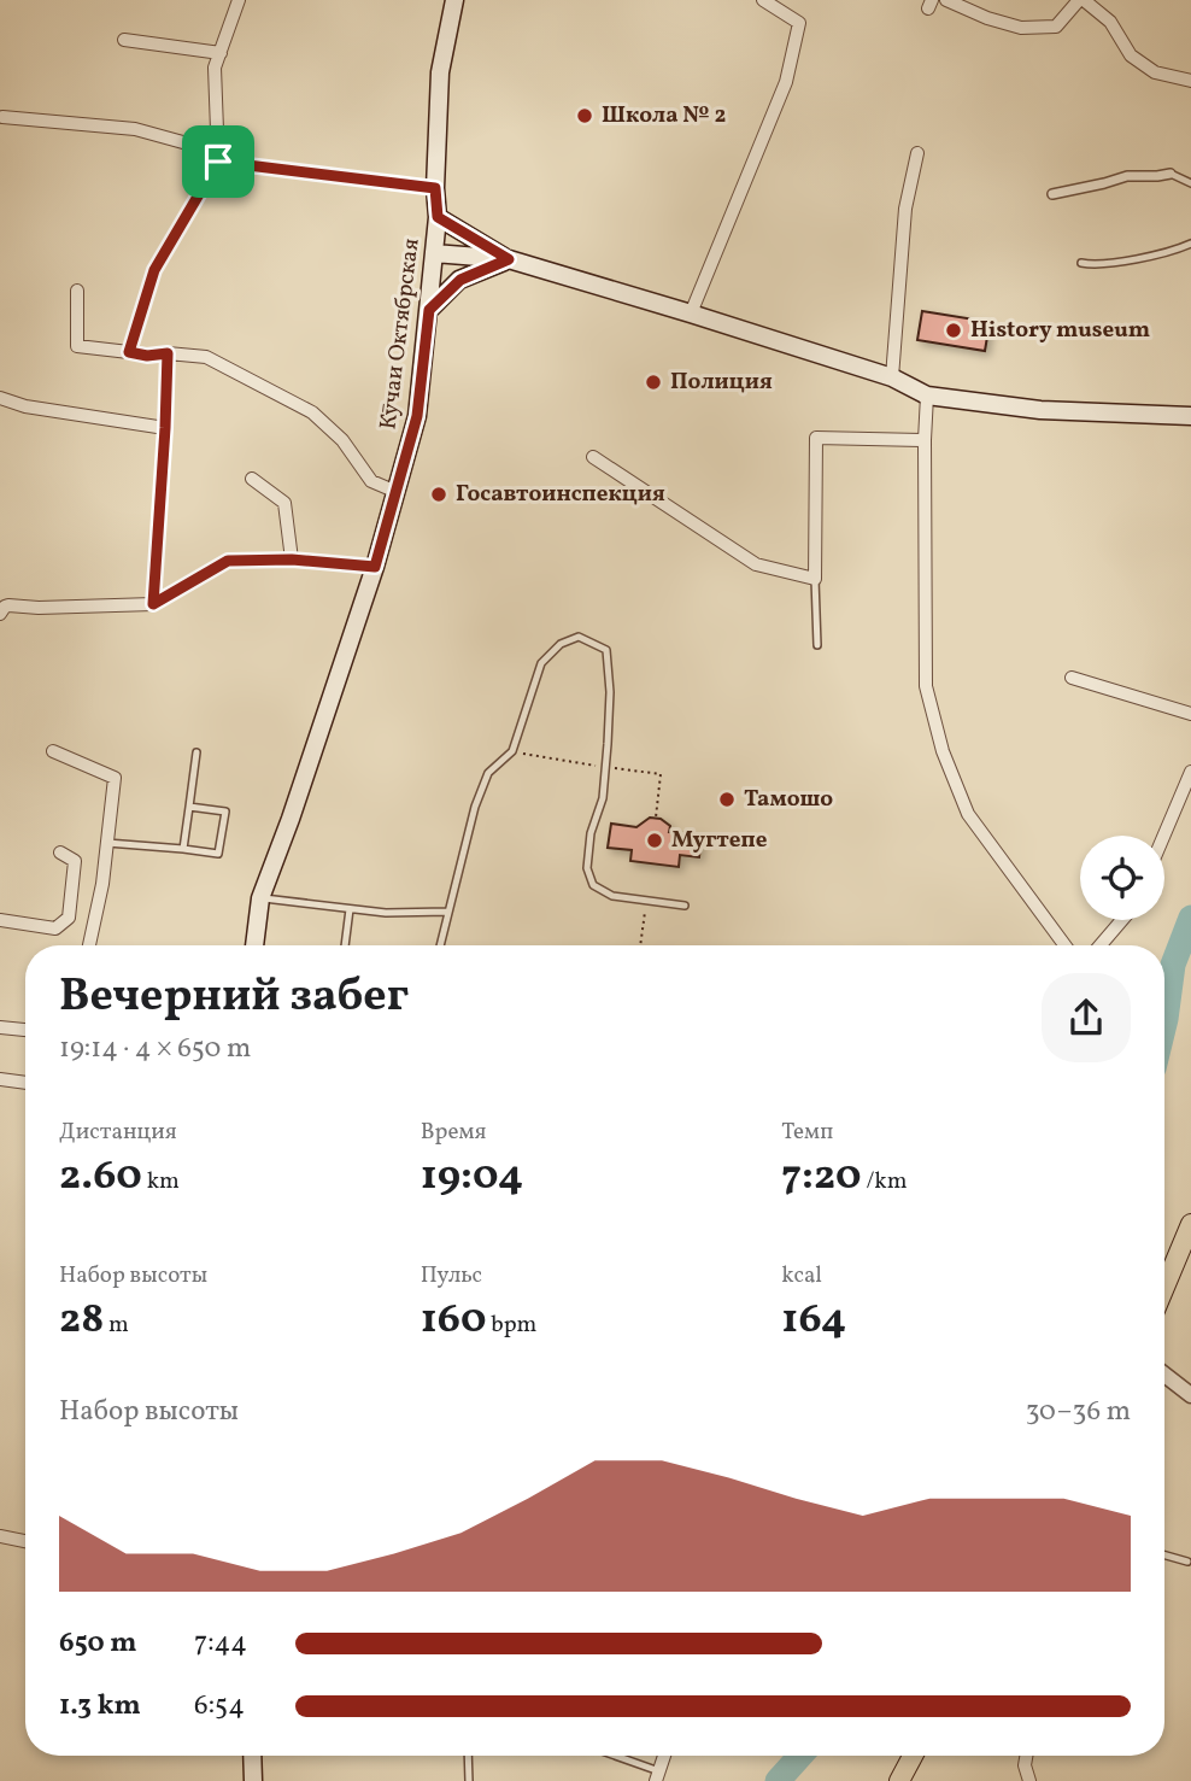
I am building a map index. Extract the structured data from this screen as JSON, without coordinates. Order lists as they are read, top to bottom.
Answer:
{
  "streets": {
    "main road": ["Кӯчаи Октябрская"]
  },
  "places": [
    "Школа № 2",
    "History museum",
    "Полиция",
    "Госавтоинспекция",
    "Тамошо",
    "Мугтепе"
  ],
  "page": {
    "heading": ["Вечерний забег", "19:14 · 4 × 650 m"],
    "stats": [
      ["Дистанция", "2.60 km"],
      ["Время", "19:04"],
      ["Темп", "7:20 /km"],
      ["Набор высоты", "28 m"],
      ["Пульс", "160 bpm"],
      ["kcal", "164"]
    ],
    "chart": ["Набор высоты", "30–36 m"],
    "list": [
      {
        "name": "650 m",
        "note": "7:44"
      },
      {
        "name": "1.3 km",
        "note": "6:54"
      }
    ]
  }
}
